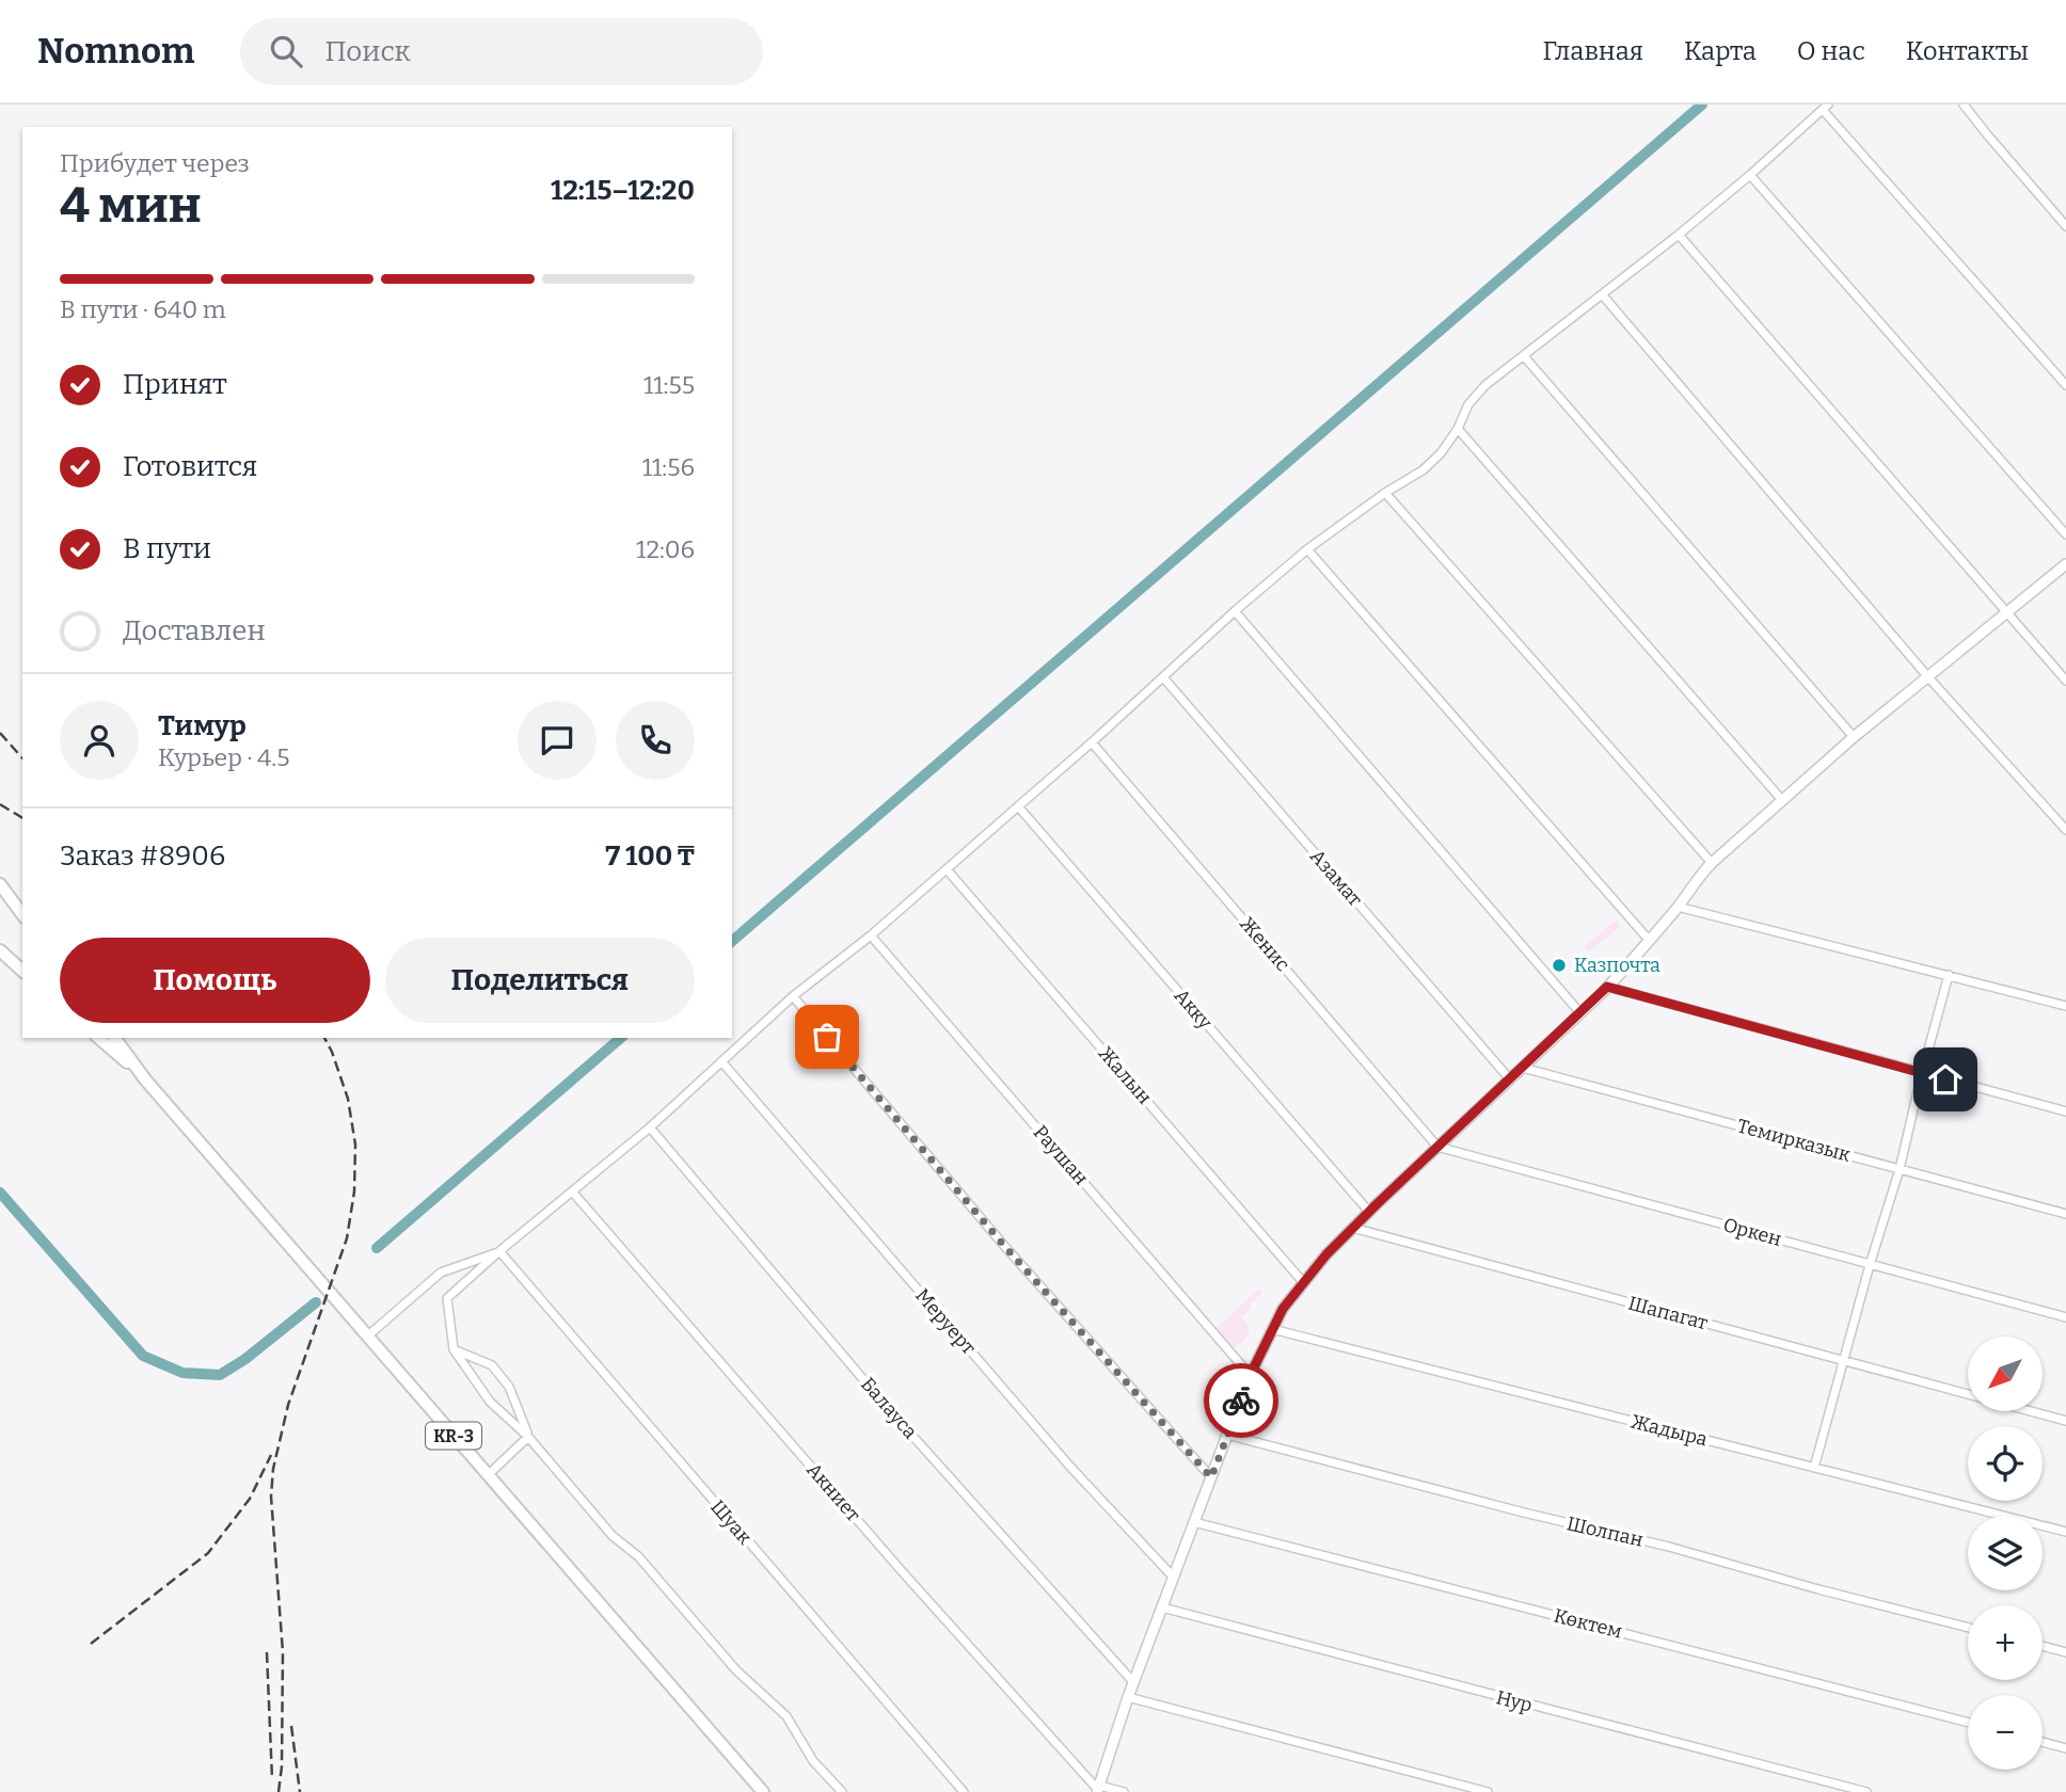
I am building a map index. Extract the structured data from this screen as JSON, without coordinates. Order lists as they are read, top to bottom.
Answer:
{
  "streets": {
    "main road": ["KR-3"],
    "street": [
      "Азамат",
      "Женис",
      "Акку",
      "Жалын",
      "Темирказык",
      "Раушан",
      "Оркен",
      "Шапагат",
      "Меруерт",
      "Балауса",
      "Жадыра",
      "Акниет",
      "Шуак",
      "Шолпан",
      "Көктем",
      "Нур"
    ]
  },
  "crossings": [
    ["Женис", "Оркен"]
  ],
  "places": ["Казпочта"],
  "north": "bottom left",
  "page": {
    "header": "Nomnom",
    "search": "Поиск",
    "nav": [
      "Главная",
      "Карта",
      "О нас",
      "Контакты"
    ],
    "heading": ["4 мин", "Прибудет через", "12:15–12:20"],
    "panel": [
      "Тимур",
      "Курьер · 4.5",
      "Заказ #8906",
      "7 100 ₸"
    ],
    "bar": "В пути · 640 m",
    "list": [
      ["Принят", "11:55"],
      ["Готовится", "11:56"],
      ["В пути", "12:06"],
      "Доставлен"
    ],
    "buttons": ["Помощь", "Поделиться"],
    "map_buttons": ["+", "−"]
  }
}
